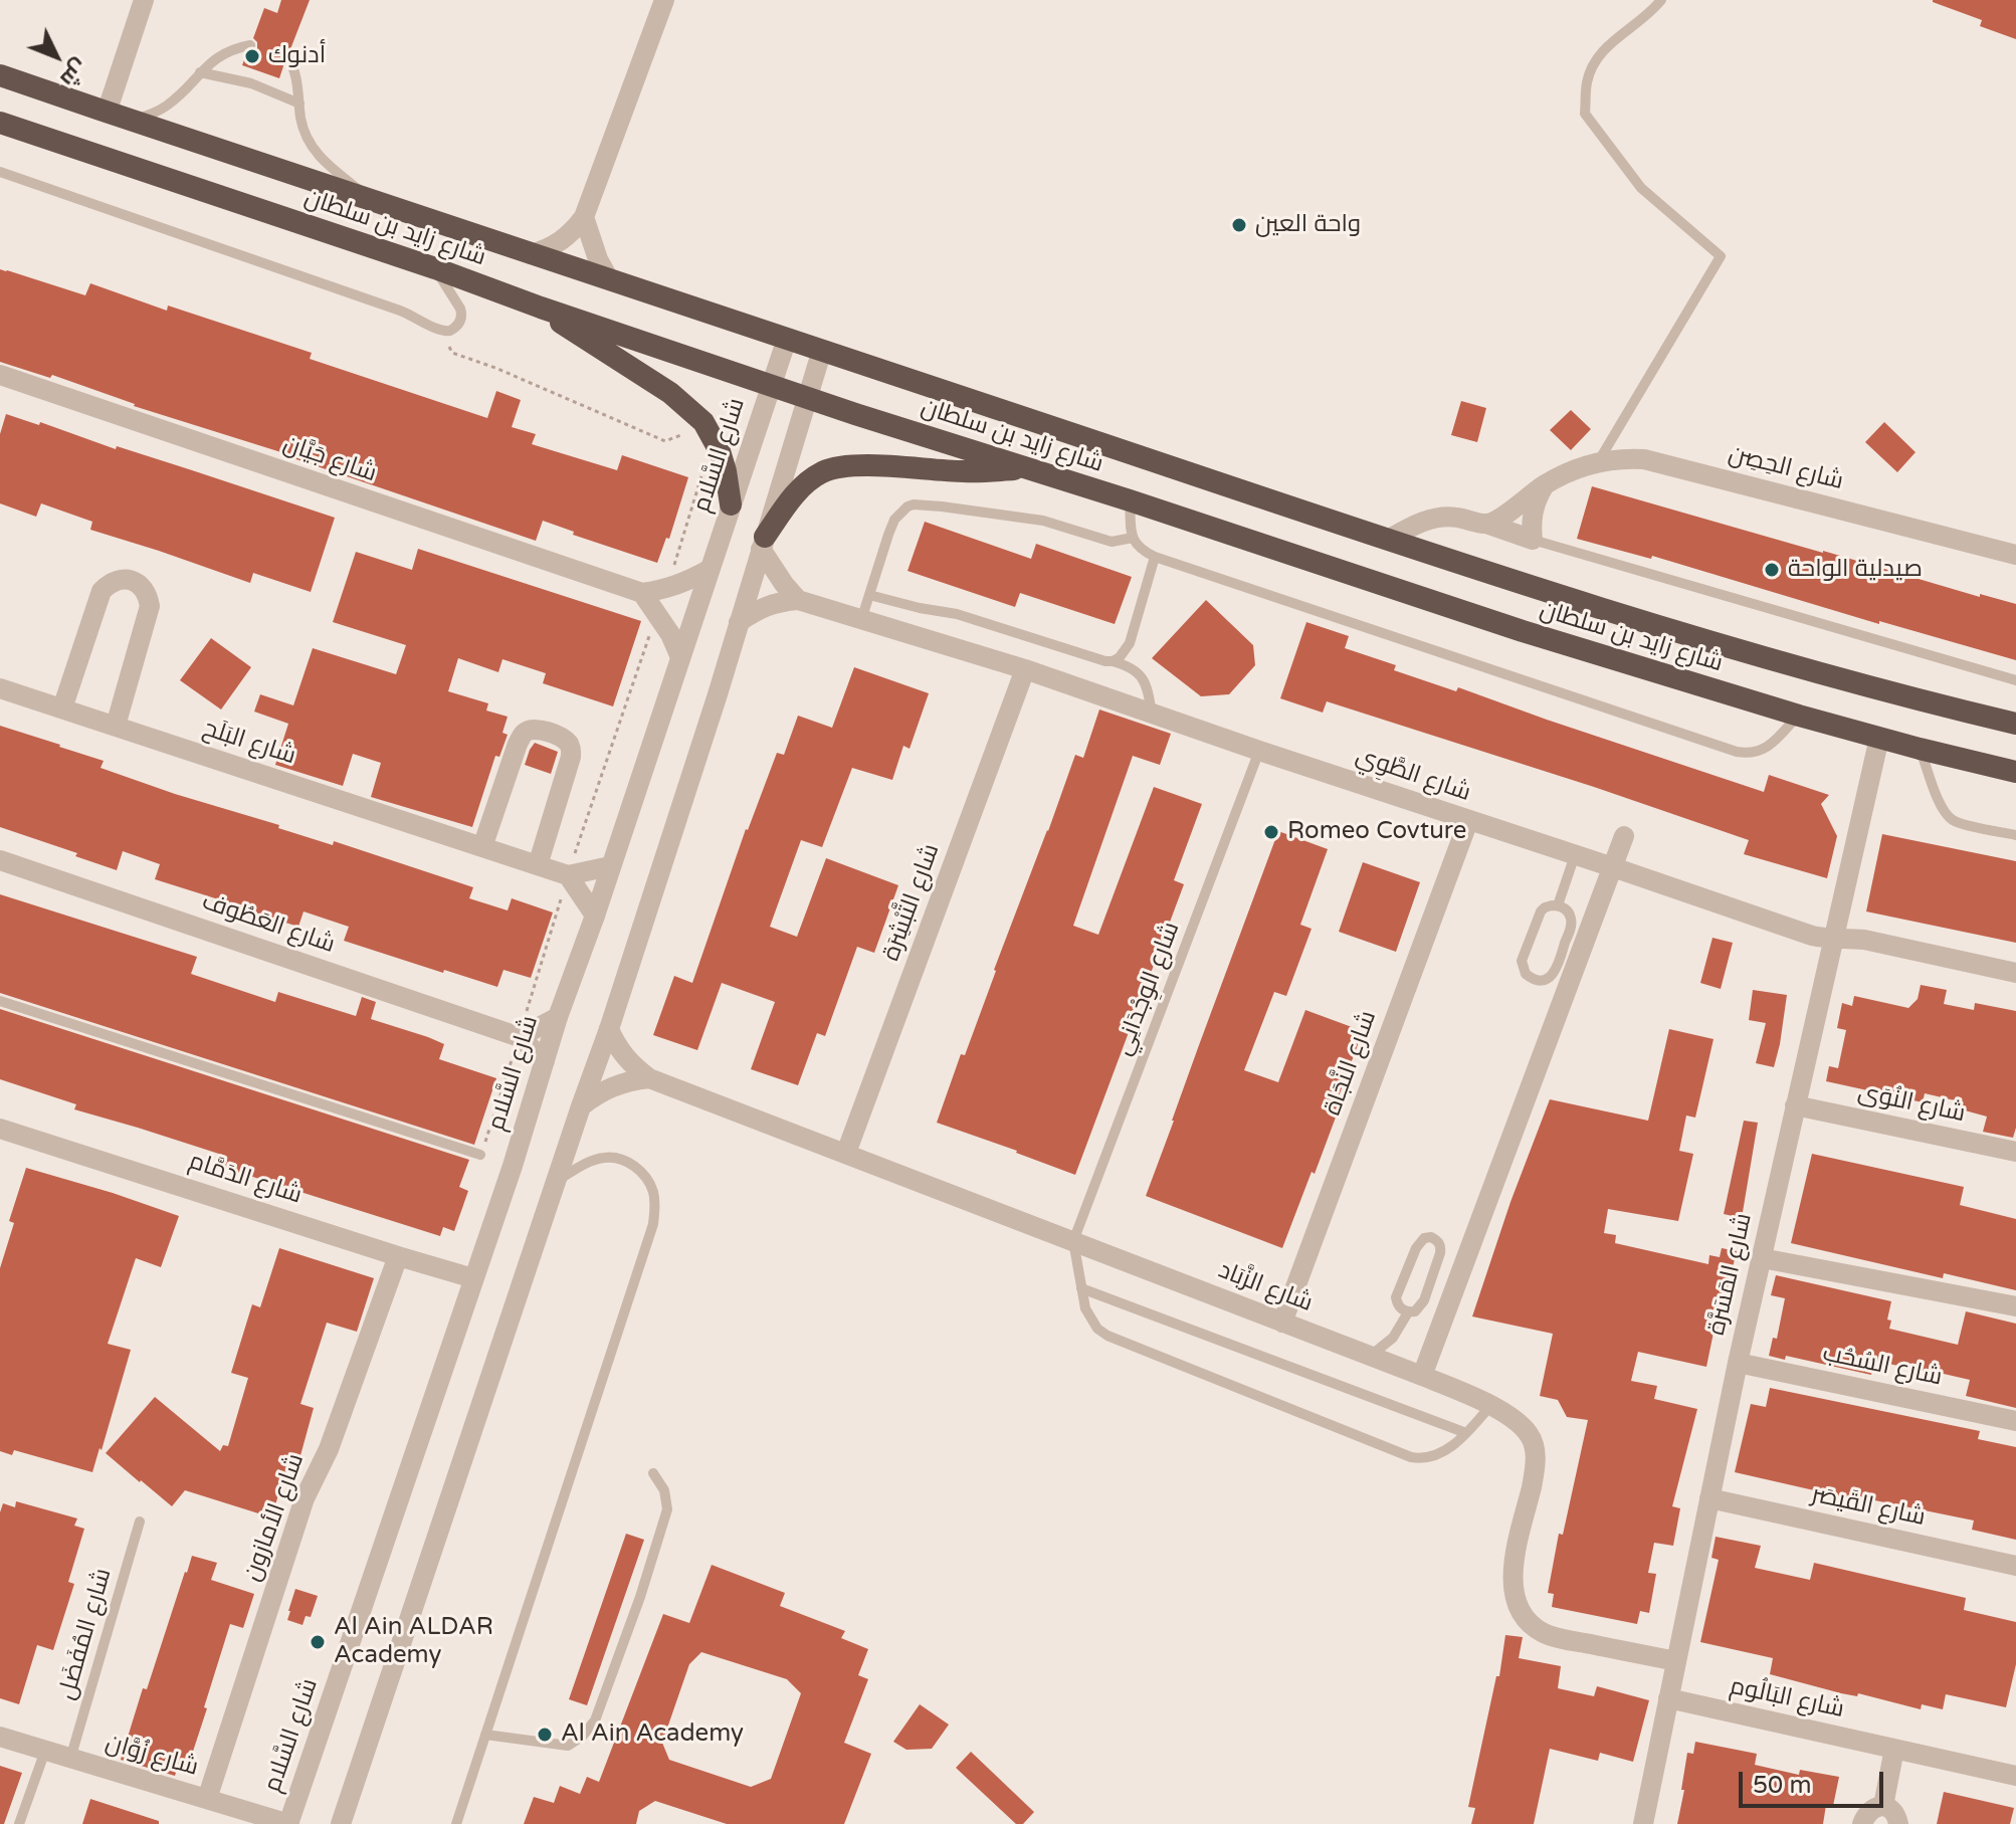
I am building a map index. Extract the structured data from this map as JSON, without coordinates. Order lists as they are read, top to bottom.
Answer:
{
  "streets": {
    "highway": ["شارع زايد بن سلطان"],
    "street": [
      "شارع السَّلام",
      "شارع جَيَّان",
      "شارع الحِصِن",
      "شارع البَلَح",
      "شارع الطَّوِي",
      "شارع التَّبْشِرَة",
      "شارع العَطُوف",
      "شارع النَّجَاة",
      "شارع النُوَى",
      "شارع الدَمَّام",
      "شارع المَسَرَّة",
      "شارع الزَّبَاد",
      "شارع السُحُب",
      "شارع القَيصَر",
      "شارع الأمازون",
      "شارع البَالُوم",
      "شارع زُوَّان"
    ],
    "lane": ["شارع الوِجْدَانِي", "شارع المُفَضَل"]
  },
  "crossings": [
    ["شارع زايد بن سلطان", "شارع السَّلام"],
    ["شارع زايد بن سلطان", "شارع المَسَرَّة"],
    ["شارع السَّلام", "شارع جَيَّان"],
    ["شارع السَّلام", "شارع العَطُوف"],
    ["شارع السَّلام", "شارع الدَمَّام"],
    ["شارع السَّلام", "شارع زُوَّان"],
    ["شارع الطَّوِي", "شارع التَّبْشِرَة"],
    ["شارع الطَّوِي", "شارع الوِجْدَانِي"],
    ["شارع الطَّوِي", "شارع النَّجَاة"],
    ["شارع الطَّوِي", "شارع المَسَرَّة"],
    ["شارع التَّبْشِرَة", "شارع الزَّبَاد"],
    ["شارع الوِجْدَانِي", "شارع الزَّبَاد"],
    ["شارع النَّجَاة", "شارع الزَّبَاد"],
    ["شارع النُوَى", "شارع المَسَرَّة"],
    ["شارع الدَمَّام", "شارع الأمازون"],
    ["شارع المَسَرَّة", "شارع الزَّبَاد"],
    ["شارع المَسَرَّة", "شارع السُحُب"],
    ["شارع المَسَرَّة", "شارع القَيصَر"],
    ["شارع المَسَرَّة", "شارع البَالُوم"],
    ["شارع الأمازون", "شارع زُوَّان"],
    ["شارع المُفَضَل", "شارع زُوَّان"]
  ],
  "places": [
    "أدنوك",
    "واحة العين",
    "صيدلية الواحة",
    "Romeo Covture",
    "Al Ain ALDAR Academy",
    "Al Ain Academy"
  ],
  "scale_bar": "50 m",
  "north": "bottom right"
}
